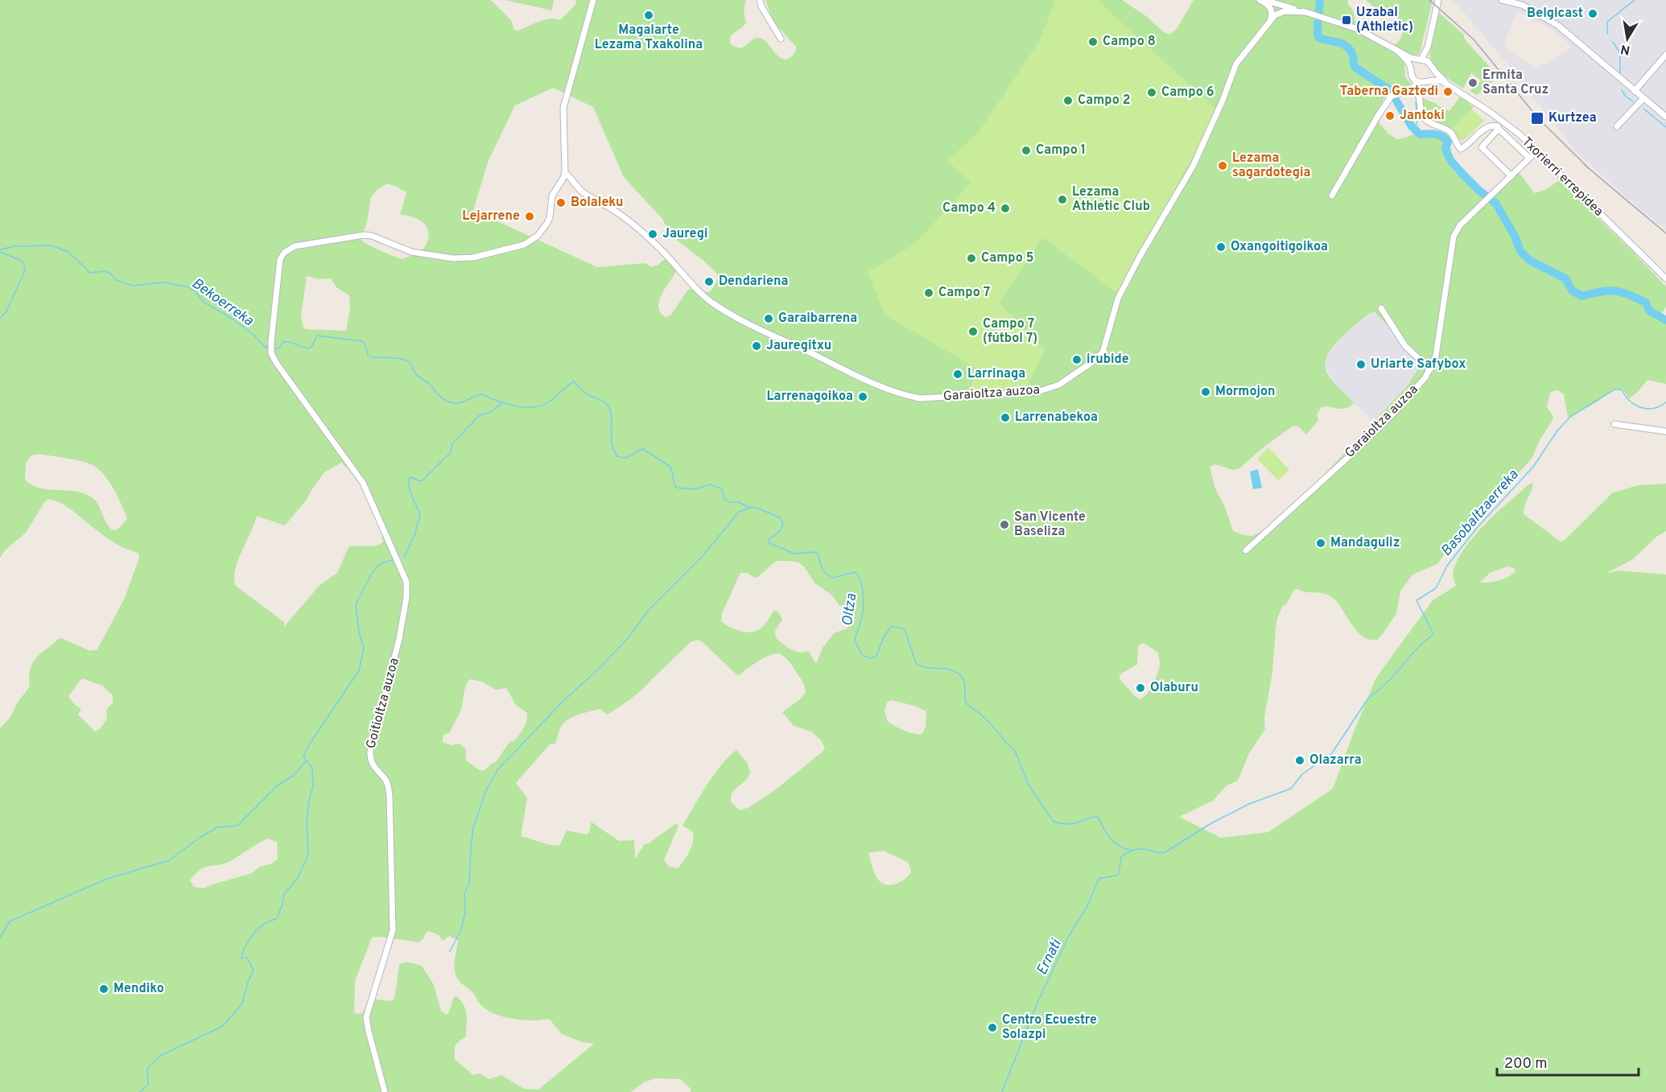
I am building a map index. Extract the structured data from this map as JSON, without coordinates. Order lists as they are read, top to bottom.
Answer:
{
  "streets": {
    "street": ["Txorierri errepidea", "Garaioltza auzoa", "Goitioltza auzoa"]
  },
  "crossings": [
    ["Txorierri errepidea", "Garaioltza auzoa"],
    ["Garaioltza auzoa", "Goitioltza auzoa"]
  ],
  "water": [
    "Bekoerreka",
    "Basobaltzaerreka",
    "Oltza",
    "Ernati"
  ],
  "places": {
    "other": [
      "Belgicast",
      "Magalarte Lezama Txakolina",
      "Campo 8",
      "Ermita Santa Cruz",
      "Taberna Gaztedi",
      "Campo 6",
      "Campo 2",
      "Jantoki",
      "Campo 1",
      "Lezama sagardotegia",
      "Lezama Athletic Club",
      "Bolaleku",
      "Campo 4",
      "Lejarrene",
      "Jauregi",
      "Oxangoitigoikoa",
      "Campo 5",
      "Dendariena",
      "Campo 7",
      "Garaibarrena",
      "Campo 7 (fútbol 7)",
      "Jauregitxu",
      "irubide",
      "Uriarte Safybox",
      "Larrinaga",
      "Mormojon",
      "Larrenagoikoa",
      "Larrenabekoa",
      "San Vicente Baseliza",
      "Mandaguliz",
      "Olaburu",
      "Olazarra",
      "Mendiko",
      "Centro Ecuestre Solazpi"
    ],
    "transit": ["Uzabal (Athletic)", "Kurtzea"]
  },
  "scale_bar": "200 m",
  "north": "bottom"
}
